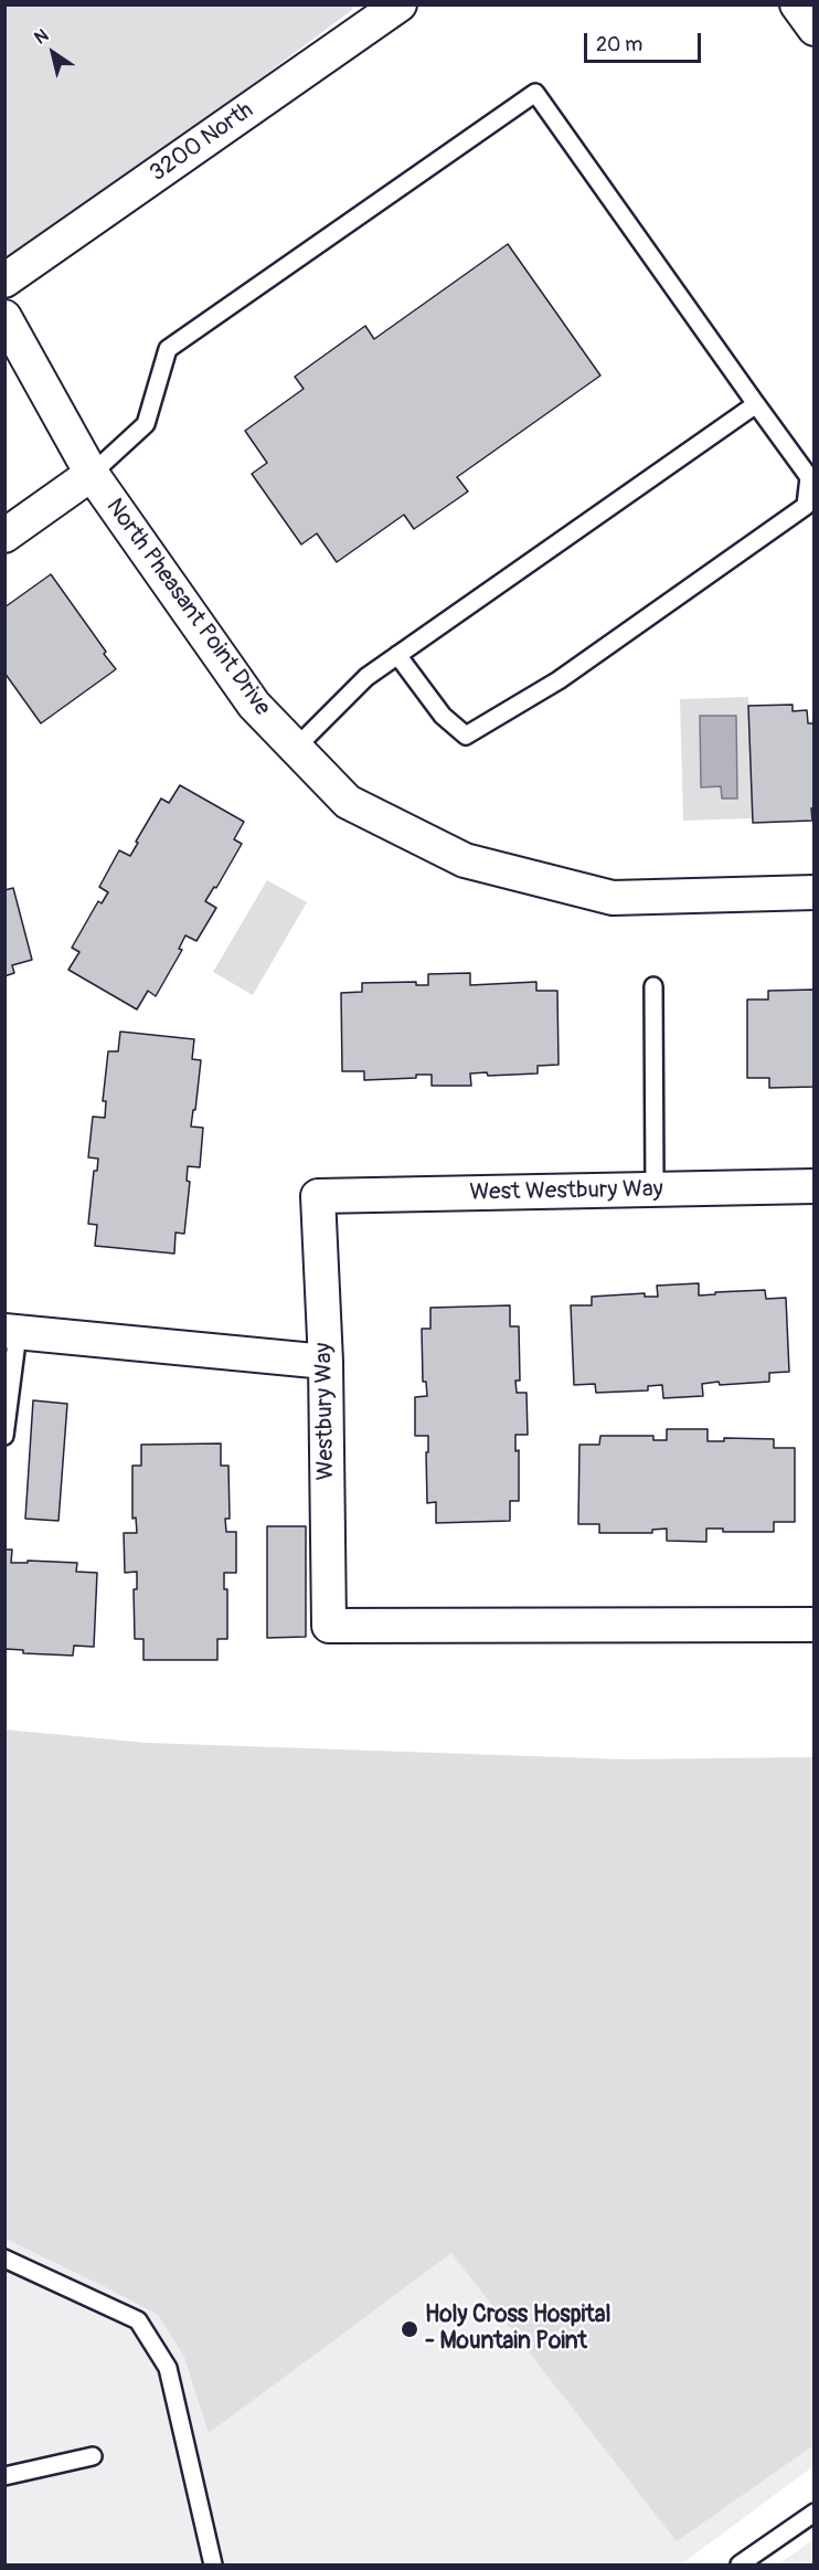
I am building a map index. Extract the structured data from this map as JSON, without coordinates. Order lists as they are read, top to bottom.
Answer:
{
  "streets": {
    "street": [
      "3200 North",
      "North Pheasant Point Drive",
      "West Westbury Way",
      "Westbury Way"
    ]
  },
  "crossings": [
    ["West Westbury Way", "Westbury Way"]
  ],
  "places": ["Holy Cross Hospital - Mountain Point"],
  "scale_bar": "20 m",
  "north": "top left"
}
